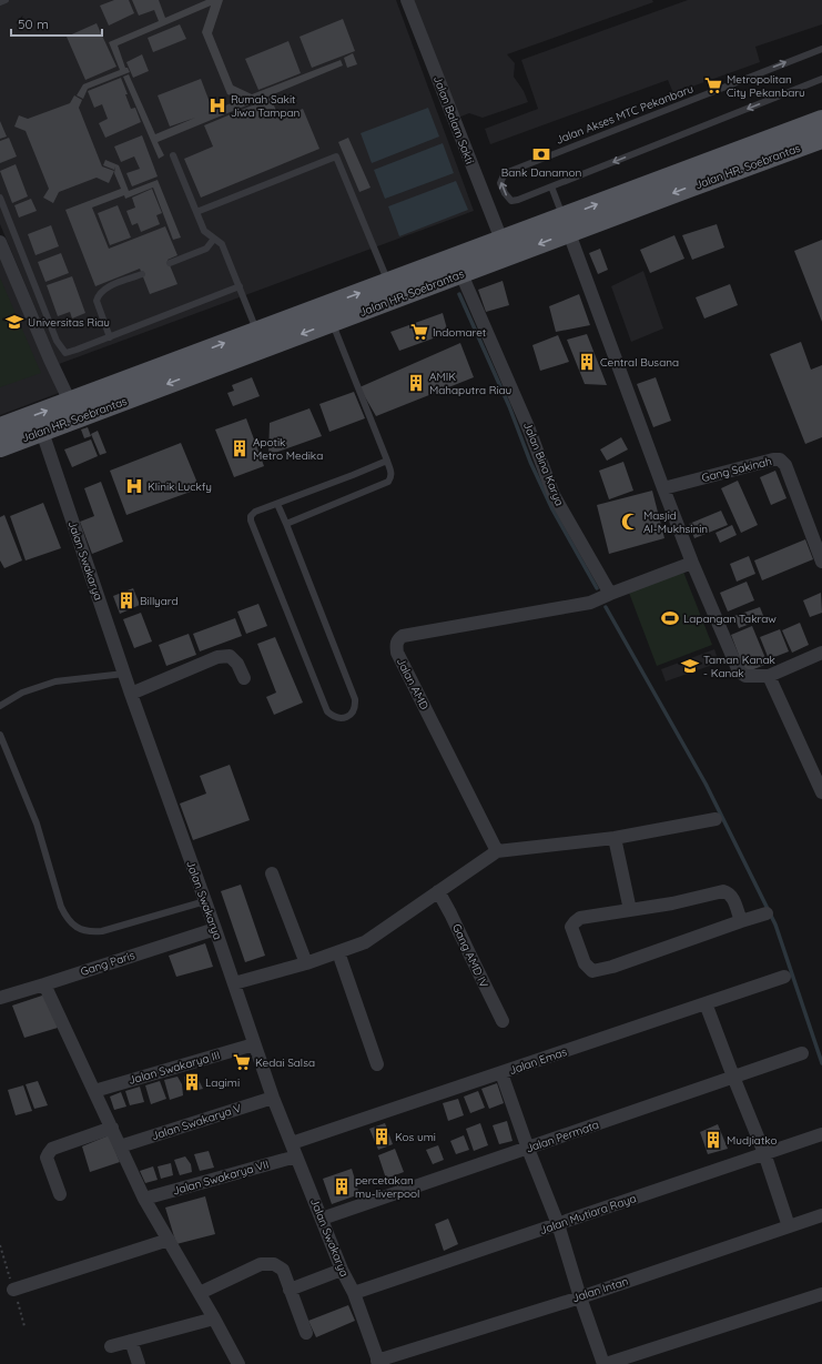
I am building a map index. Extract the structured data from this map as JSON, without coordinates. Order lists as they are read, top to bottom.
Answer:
{
  "streets": {
    "main road": ["Jalan HR. Soebrantas"],
    "street": [
      "Jalan Balam Sakti",
      "Jalan Bina Karya",
      "Gang Sakinah",
      "Jalan Swakarya",
      "Jalan AMD",
      "Gang AMD IV",
      "Gang Paris",
      "Jalan Emas",
      "Jalan Swakarya III",
      "Jalan Swakarya V",
      "Jalan Permata",
      "Jalan Swakarya VII",
      "Jalan Mutiara Raya",
      "Jalan Intan"
    ],
    "lane": ["Jalan Akses MTC Pekanbaru"]
  },
  "crossings": [
    ["Jalan Balam Sakti", "Jalan HR. Soebrantas"],
    ["Jalan HR. Soebrantas", "Jalan Bina Karya"],
    ["Jalan HR. Soebrantas", "Jalan Swakarya"],
    ["Jalan Bina Karya", "Jalan AMD"],
    ["Jalan Swakarya", "Gang Paris"],
    ["Jalan Swakarya", "Jalan Emas"],
    ["Jalan Swakarya", "Jalan Swakarya III"],
    ["Jalan Swakarya", "Jalan Swakarya V"],
    ["Jalan Swakarya", "Jalan Permata"],
    ["Jalan Swakarya", "Jalan Swakarya VII"],
    ["Jalan Swakarya", "Jalan Mutiara Raya"],
    ["Jalan Swakarya", "Jalan Intan"]
  ],
  "places": {
    "supermarket": ["Metropolitan City Pekanbaru", "Indomaret", "Kedai Salsa"],
    "hospital": ["Rumah Sakit Jiwa Tampan", "Klinik Luckfy"],
    "bank": ["Bank Danamon"],
    "school or university": ["Universitas Riau", "Taman Kanak - Kanak"],
    "building": [
      "Central Busana",
      "AMIK Mahaputra Riau",
      "Apotik Metro Medika",
      "Billyard",
      "Lagimi",
      "Kos umi",
      "Mudjiatko",
      "percetakan mu-liverpool"
    ],
    "mosque": ["Masjid Al-Mukhsinin"],
    "sports": ["Lapangan Takraw"]
  },
  "scale_bar": "50 m"
}
